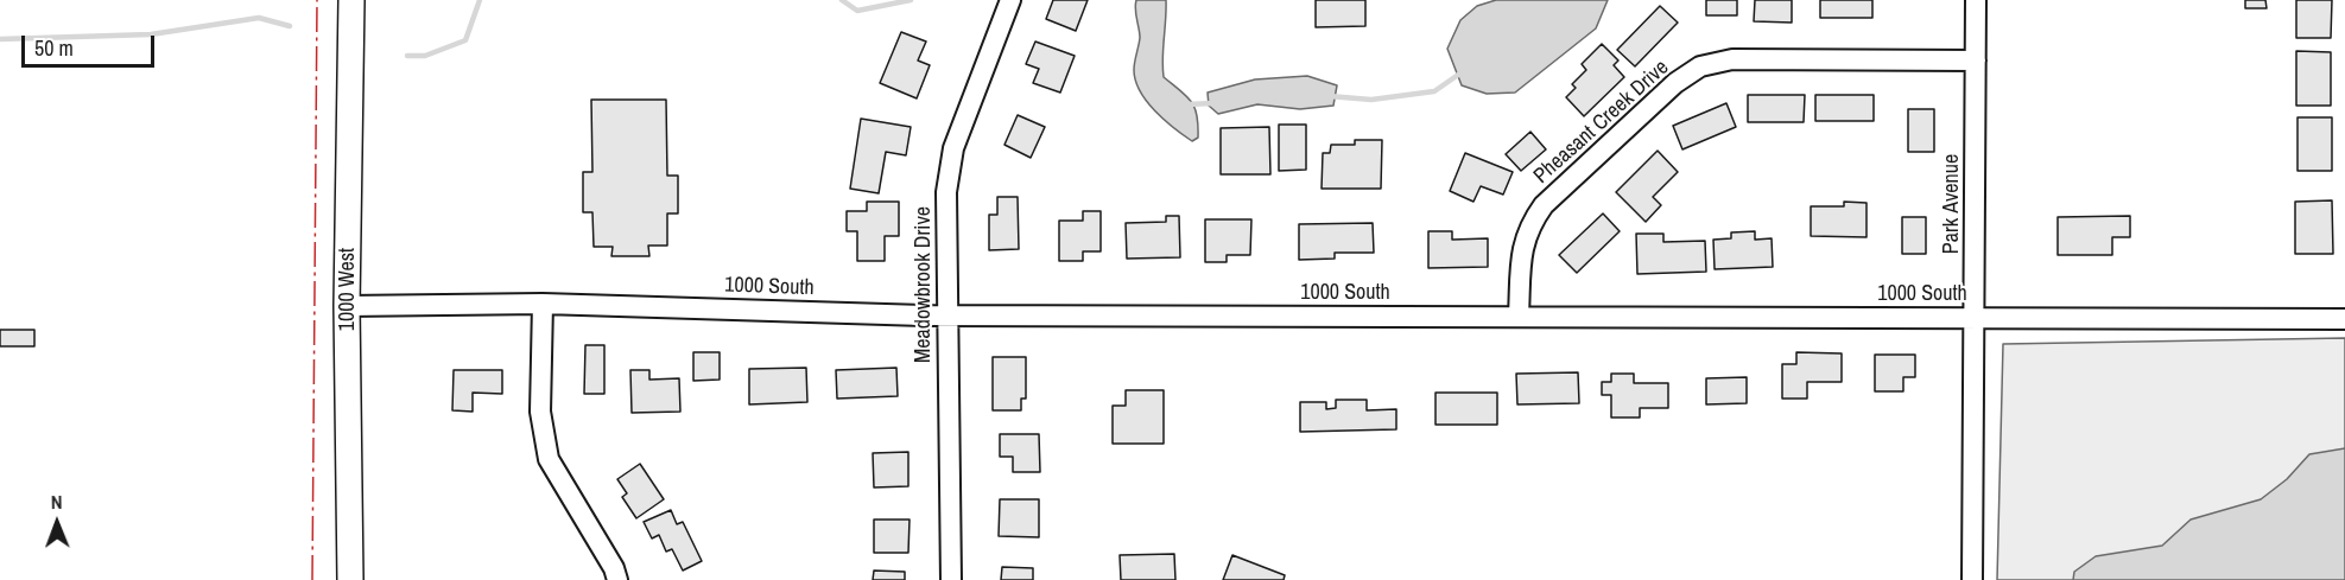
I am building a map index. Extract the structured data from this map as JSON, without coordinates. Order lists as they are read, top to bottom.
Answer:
{
  "streets": {
    "main road": ["1000 West"],
    "street": [
      "Pheasant Creek Drive",
      "Park Avenue",
      "Meadowbrook Drive",
      "1000 South"
    ]
  },
  "crossings": [
    ["Pheasant Creek Drive", "Park Avenue"],
    ["Pheasant Creek Drive", "1000 South"],
    ["Park Avenue", "1000 South"],
    ["Meadowbrook Drive", "1000 South"],
    ["1000 South", "1000 West"]
  ],
  "scale_bar": "50 m",
  "north": "top"
}
